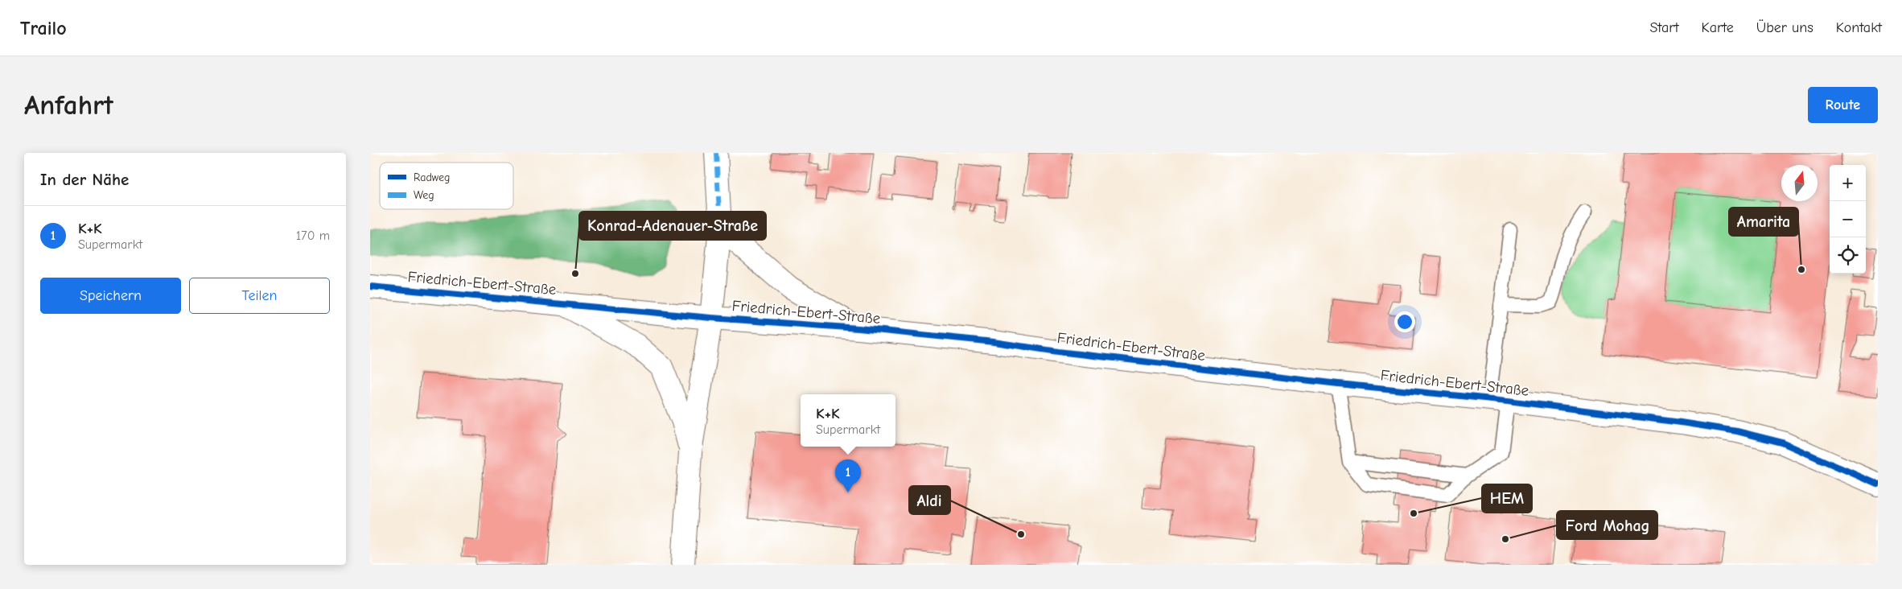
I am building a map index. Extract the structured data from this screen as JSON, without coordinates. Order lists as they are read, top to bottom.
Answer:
{
  "streets": {
    "main road": ["Friedrich-Ebert-Straße"]
  },
  "places": [
    "Amarita",
    "Konrad-Adenauer-Straße",
    "HEM",
    "Aldi",
    "Ford Mohag"
  ],
  "legend": ["Radweg", "Weg"],
  "north": "top",
  "page": {
    "header": "Trailo",
    "nav": [
      "Start",
      "Karte",
      "Über uns",
      "Kontakt"
    ],
    "buttons": [
      "Route",
      ["Speichern", "Teilen"]
    ],
    "title": "Anfahrt",
    "heading": "In der Nähe",
    "map_buttons": ["+", "−"],
    "list": [
      {
        "mark": "1",
        "name": "K+K",
        "note": "Supermarkt",
        "value": "170 m"
      }
    ],
    "popup": ["K+K", "Supermarkt"],
    "pins": "1"
  }
}
